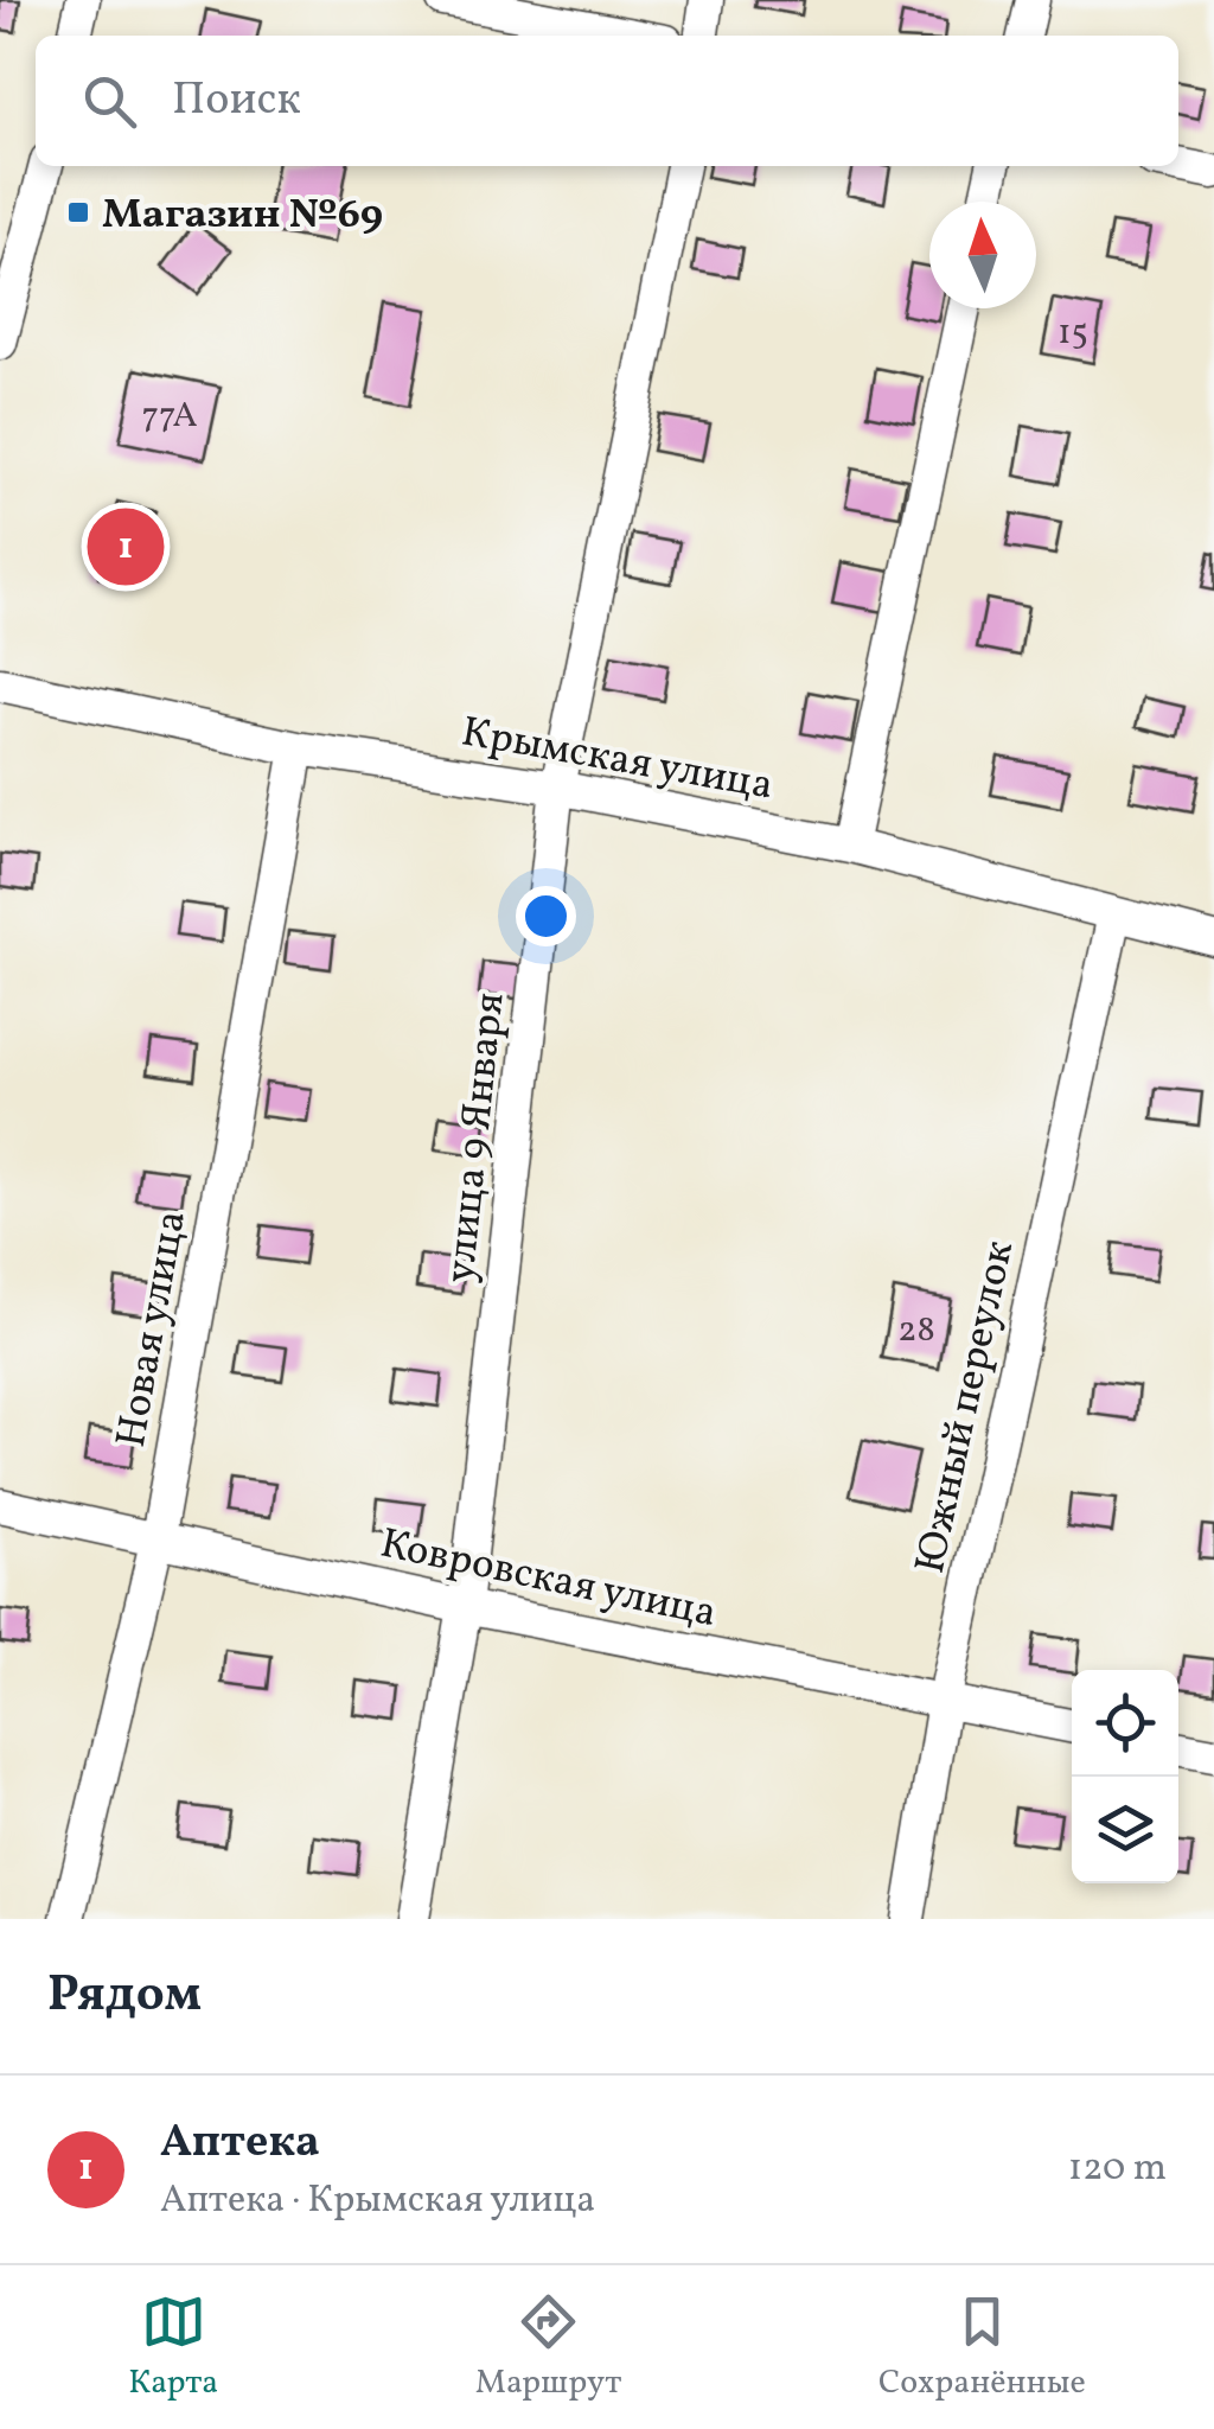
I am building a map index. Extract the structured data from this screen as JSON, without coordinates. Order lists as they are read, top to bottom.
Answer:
{
  "streets": {
    "street": [
      "Крымская улица",
      "улица 9 Января",
      "Новая улица",
      "Южный переулок",
      "Ковровская улица"
    ]
  },
  "crossings": [
    ["Крымская улица", "улица 9 Января"],
    ["Крымская улица", "Новая улица"],
    ["Крымская улица", "Южный переулок"],
    ["улица 9 Января", "Ковровская улица"],
    ["Новая улица", "Ковровская улица"],
    ["Южный переулок", "Ковровская улица"]
  ],
  "places": {
    "transit": ["Магазин №69"]
  },
  "house_numbers": ["15", "77А", "28"],
  "north": "top",
  "page": {
    "search": "Поиск",
    "pins": "1",
    "heading": "Рядом",
    "list": [
      {
        "mark": "1",
        "name": "Аптека",
        "note": "Аптека · Крымская улица",
        "value": "120 m"
      }
    ],
    "nav": ["Карта", "Маршрут", "Сохранённые"]
  }
}
